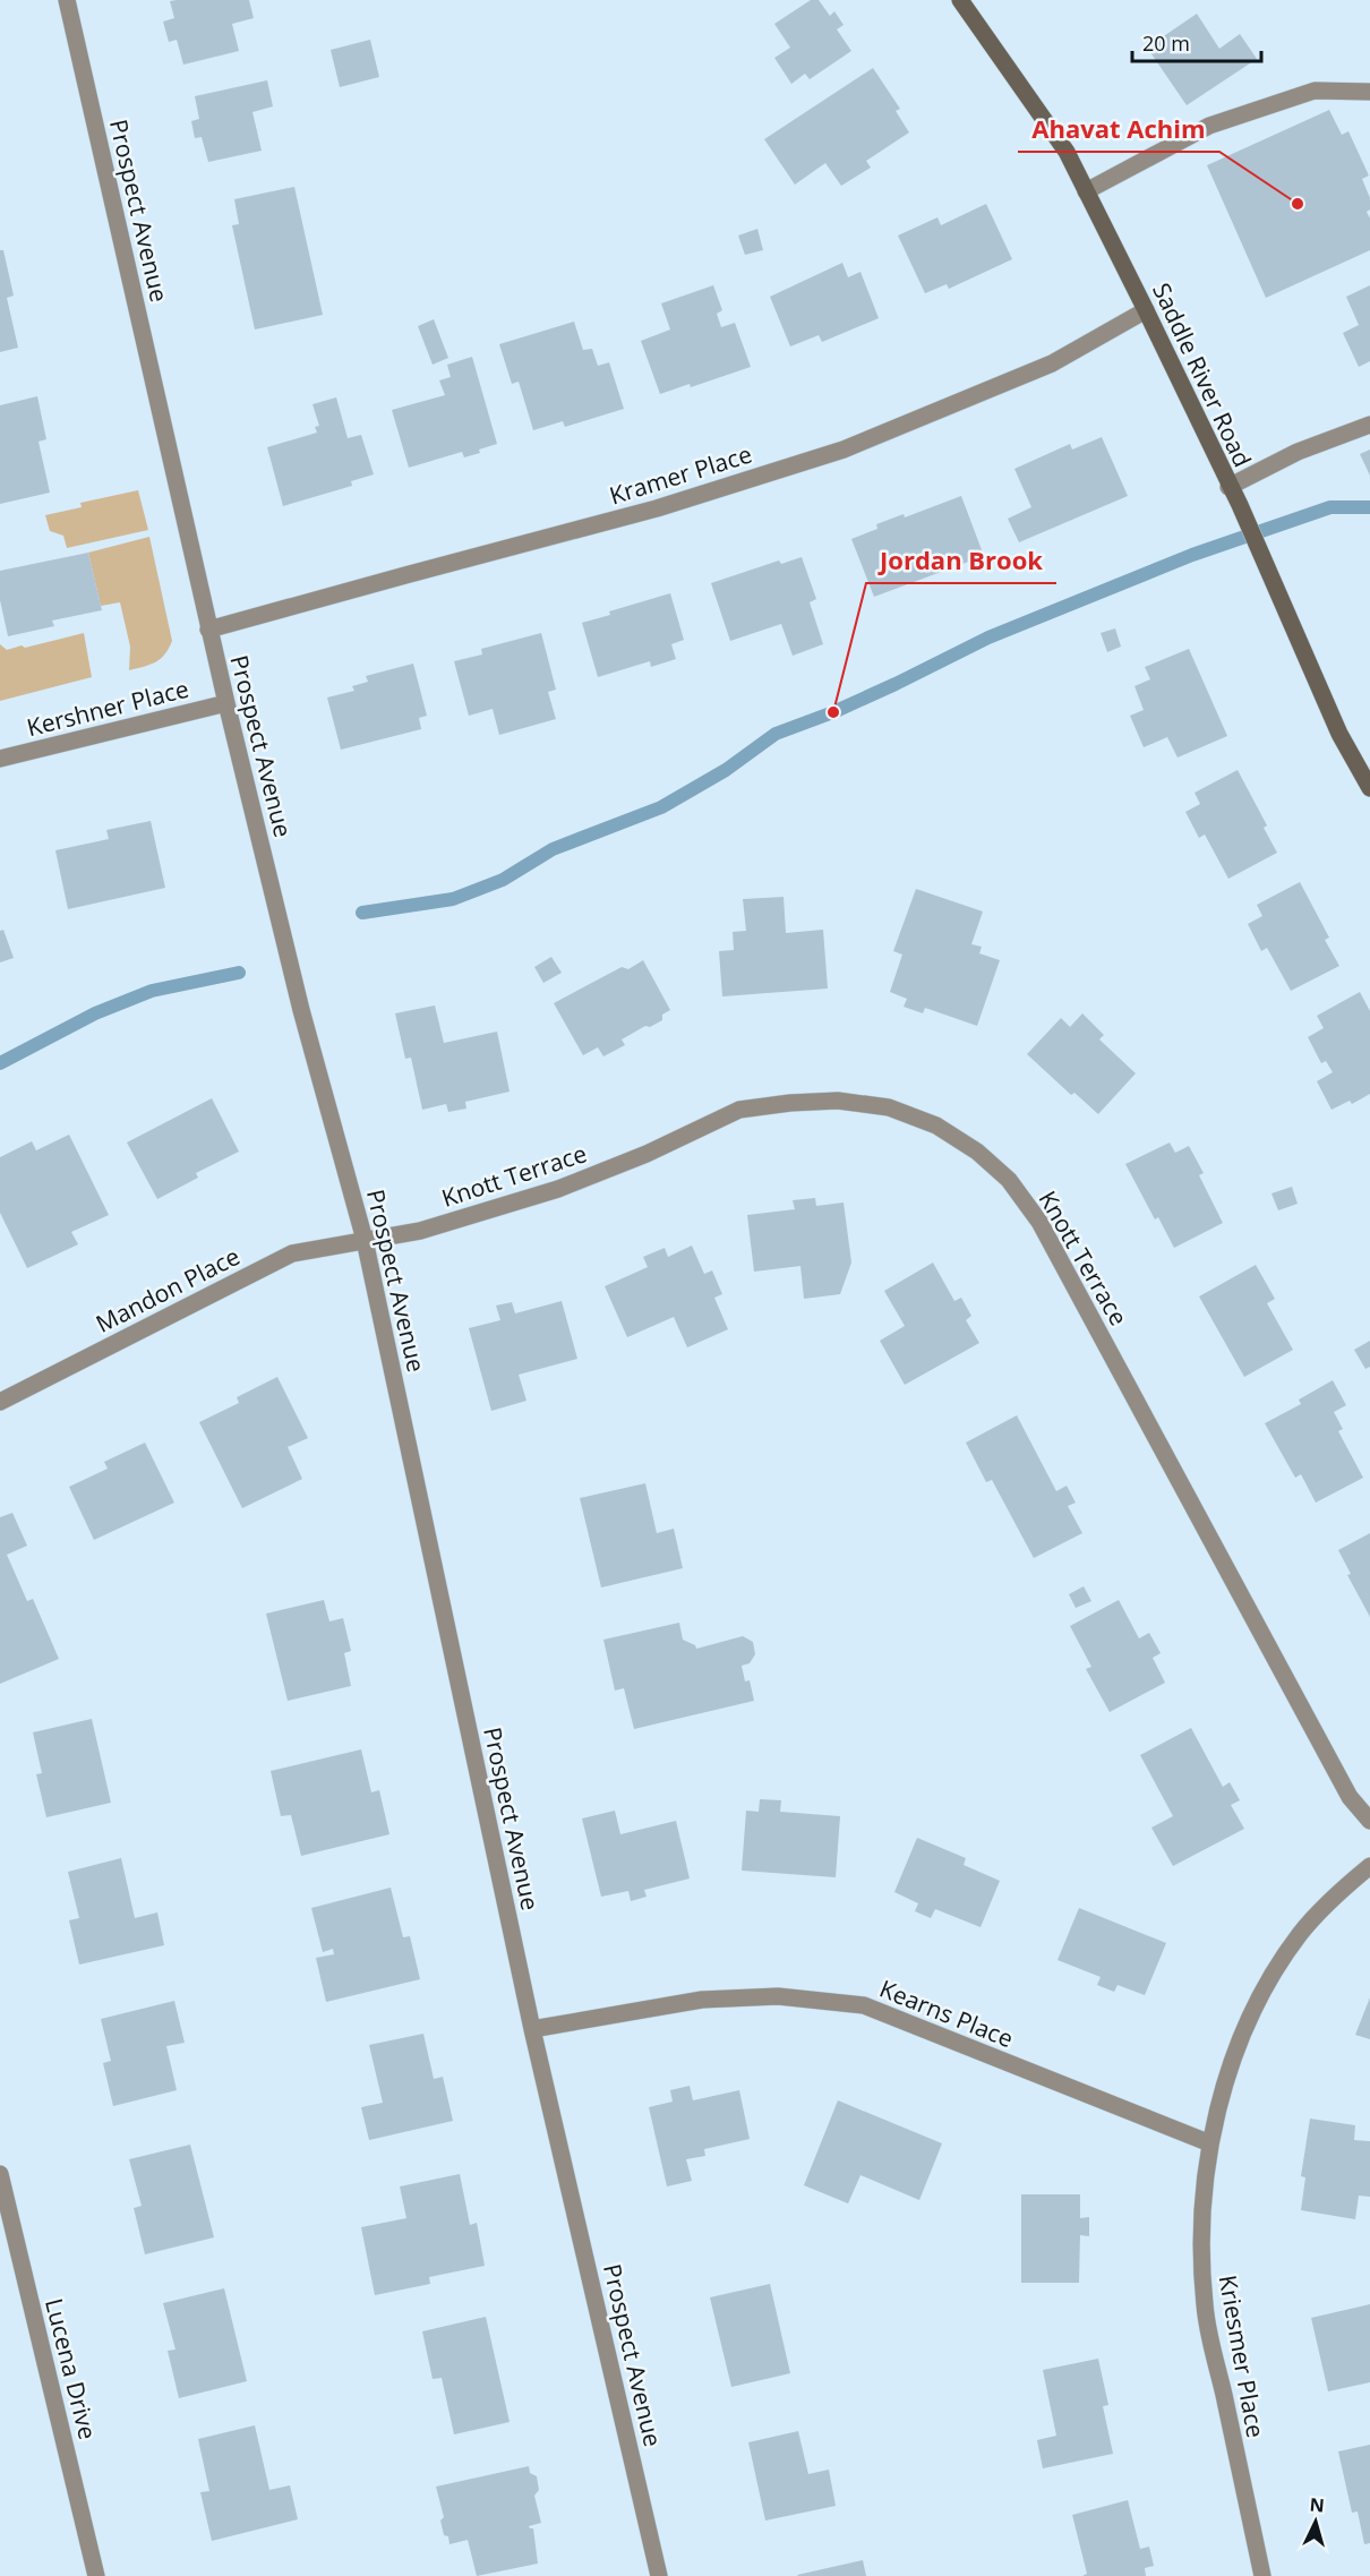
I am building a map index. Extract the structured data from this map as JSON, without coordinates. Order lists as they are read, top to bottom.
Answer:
{
  "streets": {
    "main road": ["Saddle River Road"],
    "street": [
      "Prospect Avenue",
      "Kramer Place",
      "Kershner Place",
      "Knott Terrace",
      "Mandon Place",
      "Kearns Place",
      "Kriesmer Place",
      "Lucena Drive"
    ]
  },
  "crossings": [
    ["Prospect Avenue", "Kramer Place"],
    ["Prospect Avenue", "Kershner Place"],
    ["Prospect Avenue", "Knott Terrace"],
    ["Prospect Avenue", "Mandon Place"],
    ["Prospect Avenue", "Kearns Place"],
    ["Saddle River Road", "Kramer Place"],
    ["Knott Terrace", "Mandon Place"],
    ["Kearns Place", "Kriesmer Place"]
  ],
  "places": ["Ahavat Achim", "Jordan Brook"],
  "scale_bar": "20 m",
  "north": "top"
}
